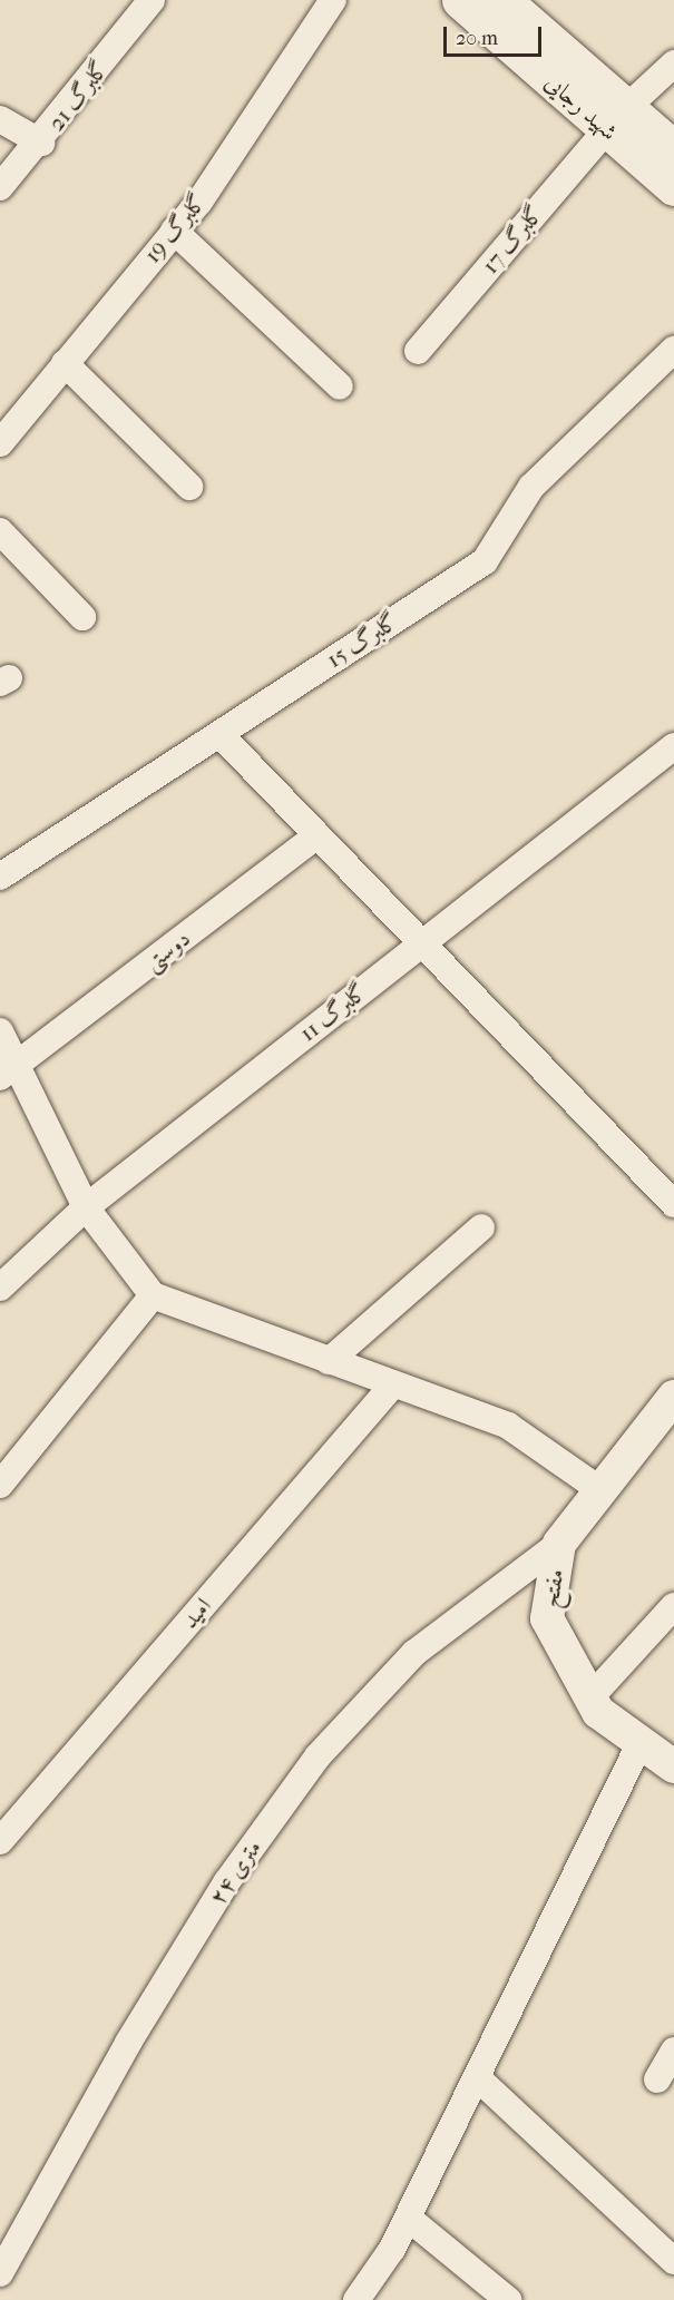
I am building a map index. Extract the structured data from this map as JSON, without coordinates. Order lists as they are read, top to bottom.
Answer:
{
  "streets": {
    "main road": ["شهید رجایی"],
    "street": [
      "گلبرگ 21",
      "گلبرگ 19",
      "گلبرگ 17",
      "گلبرگ 15",
      "دوستی",
      "گلبرگ 11",
      "مفتح",
      "امید",
      "۲۴ متری"
    ]
  },
  "crossings": [
    ["شهید رجایی", "گلبرگ 17"],
    ["مفتح", "۲۴ متری"]
  ],
  "scale_bar": "20 m"
}
